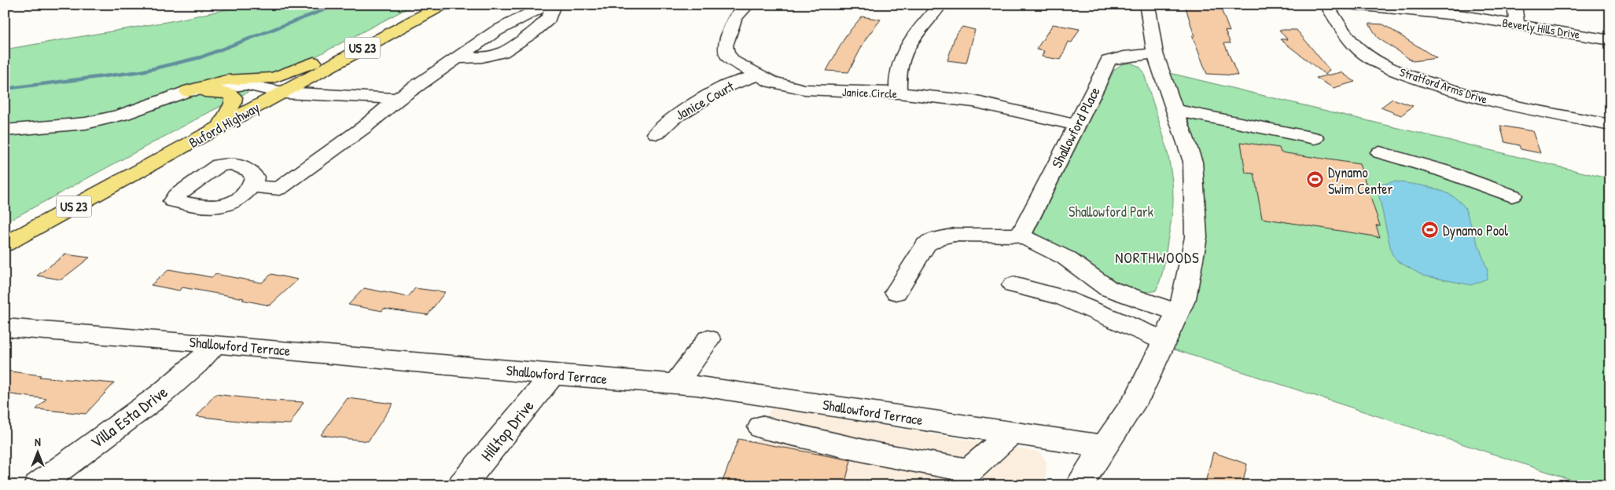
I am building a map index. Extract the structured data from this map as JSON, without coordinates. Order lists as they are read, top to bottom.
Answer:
{
  "streets": {
    "main road": ["US 23", "Buford Highway"],
    "street": [
      "Beverly Hills Drive",
      "Stratford Arms Drive",
      "Janice Circle",
      "Janice Court",
      "Shallowford Place",
      "Shallowford Terrace",
      "Villa Esta Drive",
      "Hilltop Drive"
    ]
  },
  "crossings": [
    ["Janice Circle", "Janice Court"],
    ["Janice Circle", "Shallowford Place"],
    ["Shallowford Terrace", "Villa Esta Drive"],
    ["Shallowford Terrace", "Hilltop Drive"]
  ],
  "districts": ["NORTHWOODS"],
  "parks": ["Shallowford Park"],
  "places": {
    "sports": ["Dynamo Swim Center", "Dynamo Pool"]
  },
  "north": "top"
}
